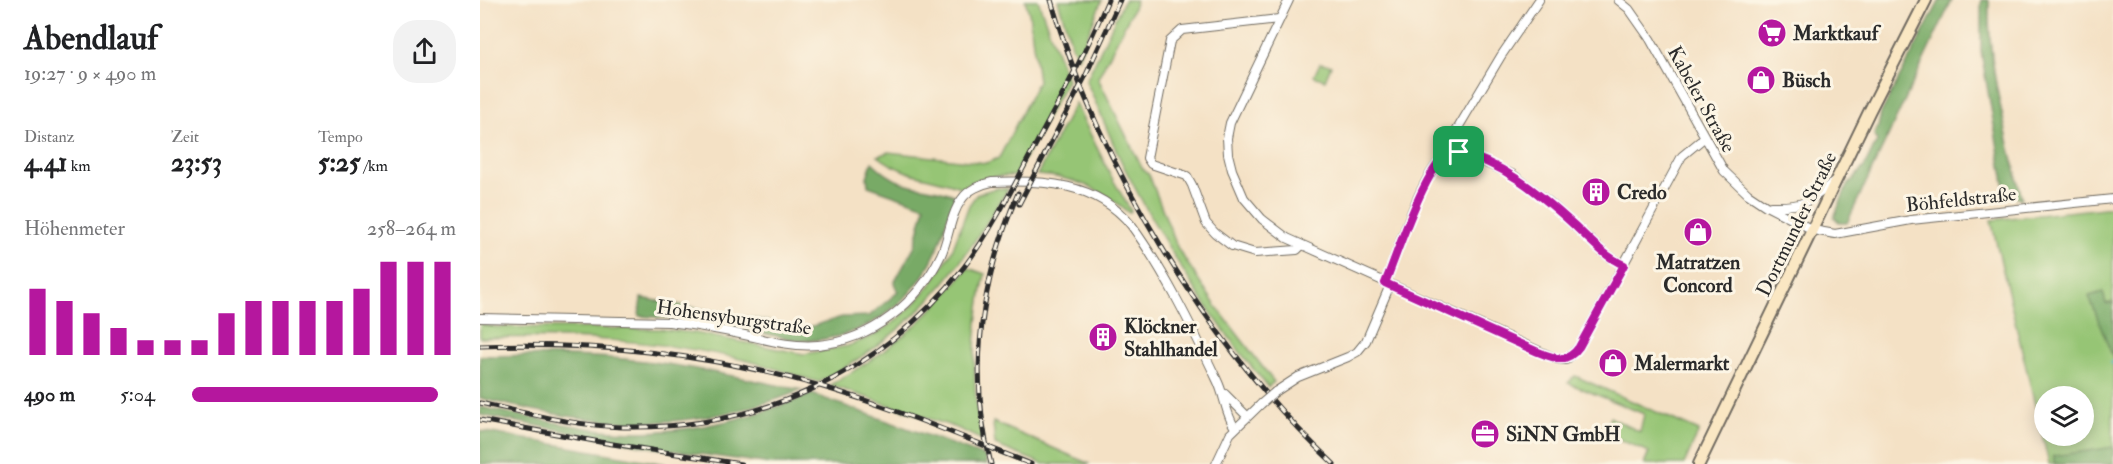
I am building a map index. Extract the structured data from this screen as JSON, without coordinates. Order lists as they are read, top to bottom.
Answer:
{
  "streets": {
    "main road": ["Dortmunder Straße"],
    "street": ["Kabeler Straße", "Böhfeldstraße", "Hohensyburgstraße"]
  },
  "crossings": [
    ["Kabeler Straße", "Böhfeldstraße"],
    ["Kabeler Straße", "Dortmunder Straße"],
    ["Böhfeldstraße", "Dortmunder Straße"]
  ],
  "places": {
    "supermarket": ["Marktkauf"],
    "shop": ["Büsch", "Matratzen Concord", "Malermarkt"],
    "building": ["Credo", "Klöckner Stahlhandel"],
    "office": ["SiNN GmbH"]
  },
  "page": {
    "heading": ["Abendlauf", "19:27 · 9 × 490 m"],
    "stats": [
      ["Distanz", "4.41 km"],
      ["Zeit", "23:53"],
      ["Tempo", "5:25 /km"]
    ],
    "chart": ["Höhenmeter", "258–264 m"],
    "list": [
      {
        "name": "490 m",
        "note": "5:04"
      }
    ]
  }
}
